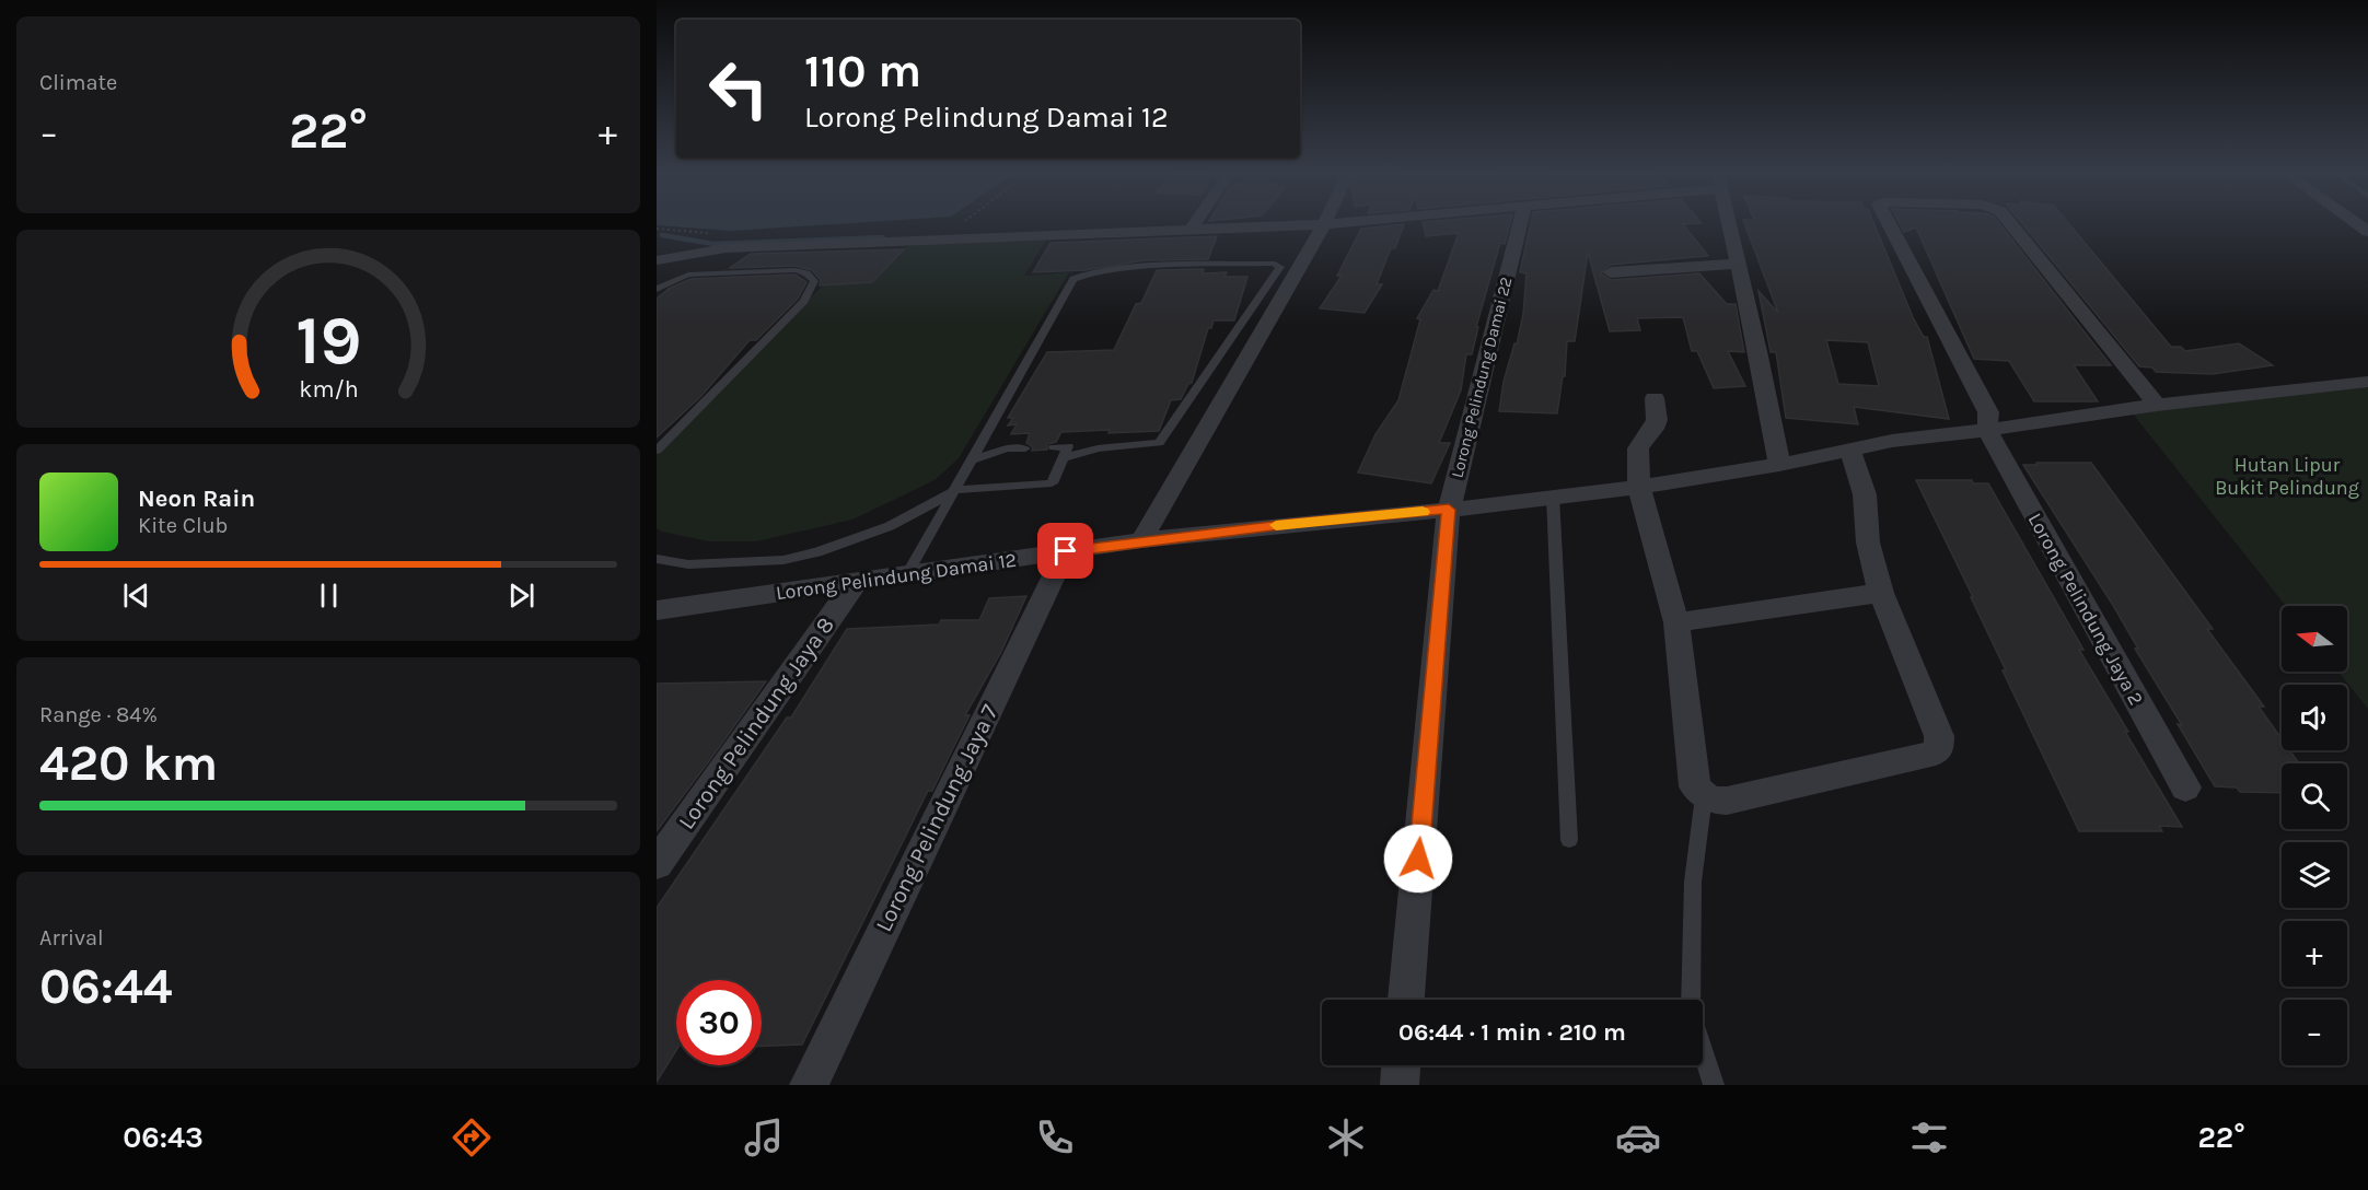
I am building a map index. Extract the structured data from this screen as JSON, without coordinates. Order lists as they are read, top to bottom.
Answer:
{
  "streets": {
    "street": [
      "Lorong Pelindung Damai 22",
      "Lorong Pelindung Damai 12",
      "Lorong Pelindung Jaya 2",
      "Lorong Pelindung Jaya 8",
      "Lorong Pelindung Jaya 7"
    ]
  },
  "crossings": [
    ["Lorong Pelindung Damai 22", "Lorong Pelindung Damai 12"],
    ["Lorong Pelindung Damai 12", "Lorong Pelindung Jaya 2"],
    ["Lorong Pelindung Damai 12", "Lorong Pelindung Jaya 8"],
    ["Lorong Pelindung Damai 12", "Lorong Pelindung Jaya 7"]
  ],
  "parks": ["Hutan Lipur Bukit Pelindung"],
  "north": "left",
  "page": {
    "tile": [
      "Climate",
      ["Range · 84%", "420 km"],
      ["Arrival", "06:44"]
    ],
    "turn": ["110 m", "Lorong Pelindung Damai 12"],
    "heat": ["−", "22°", "+"],
    "song": ["Neon Rain", "Kite Club"],
    "map_buttons": ["+", "−"],
    "limit": "30",
    "trip": "06:44 · 1 min · 210 m",
    "tabs": ["06:43", "22°"],
    "gauge": ["19", "km/h"]
  }
}
